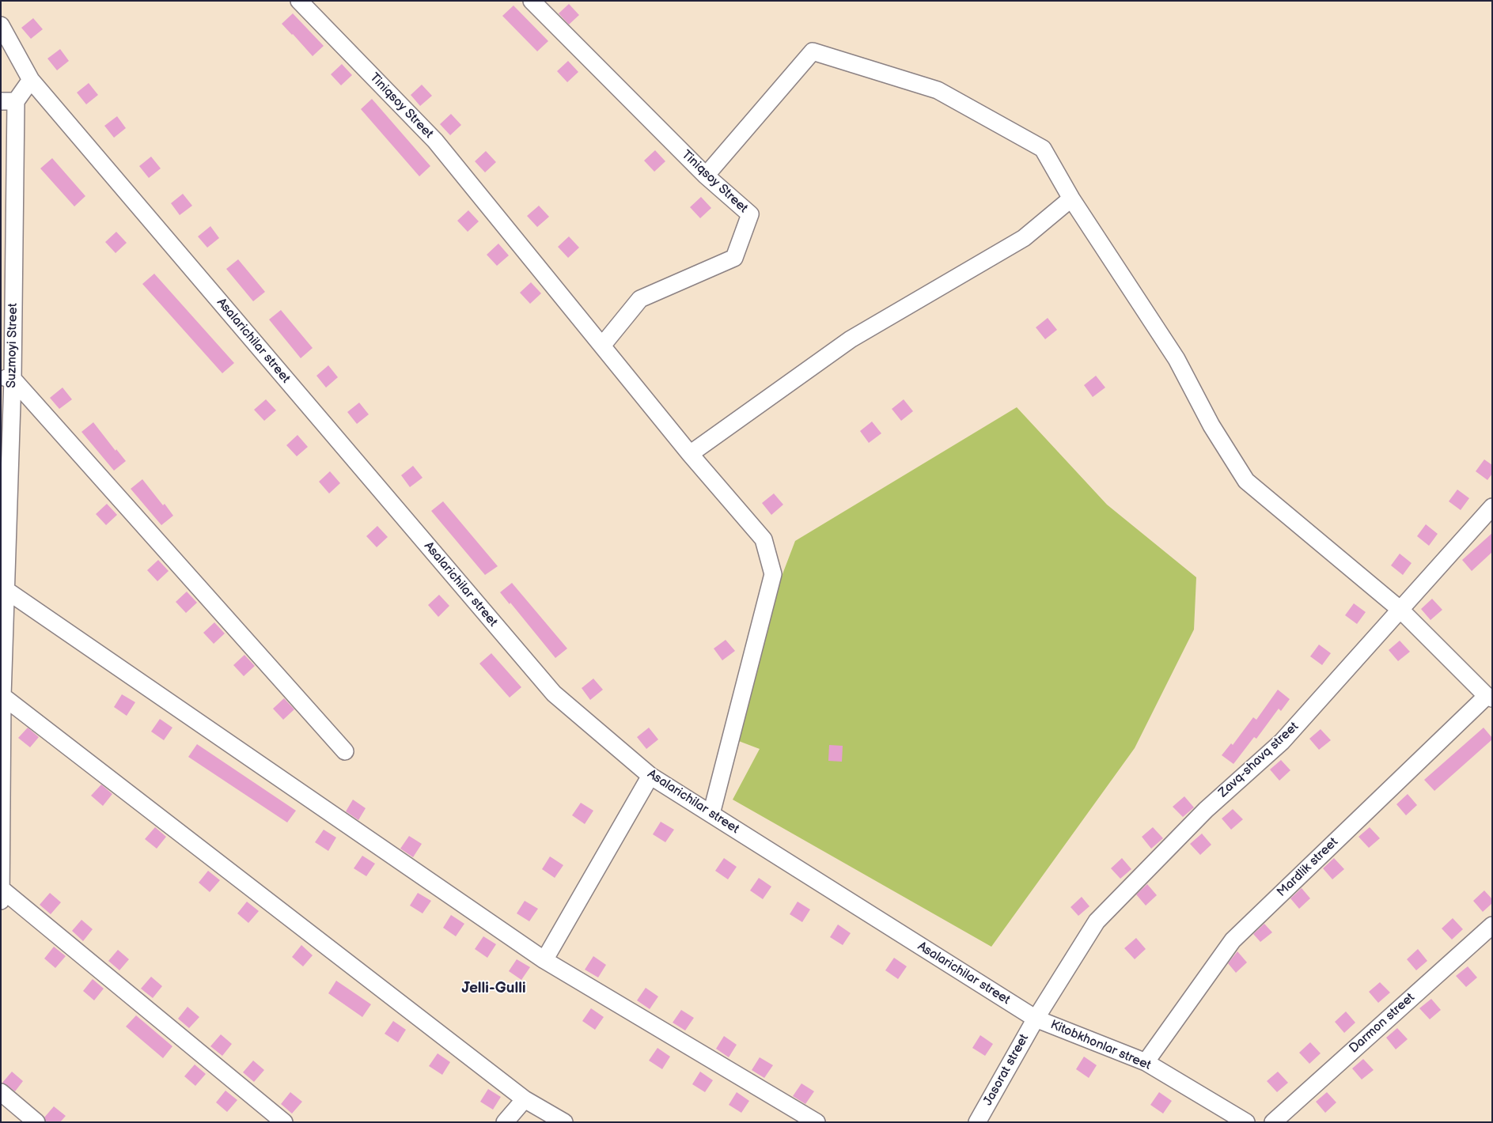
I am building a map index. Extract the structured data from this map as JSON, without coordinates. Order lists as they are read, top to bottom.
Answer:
{
  "streets": {
    "street": [
      "Tiniqsoy Street",
      "Asalarichilar street",
      "Suzmoyi Street",
      "Zavq-shavq street",
      "Mardlik street",
      "Darmon street",
      "Kitobkhonlar street",
      "Jasorat street"
    ]
  },
  "crossings": [
    ["Tiniqsoy Street", "Asalarichilar street"],
    ["Asalarichilar street", "Suzmoyi Street"],
    ["Asalarichilar street", "Zavq-shavq street"],
    ["Asalarichilar street", "Kitobkhonlar street"],
    ["Asalarichilar street", "Jasorat street"],
    ["Zavq-shavq street", "Kitobkhonlar street"],
    ["Zavq-shavq street", "Jasorat street"],
    ["Mardlik street", "Kitobkhonlar street"],
    ["Kitobkhonlar street", "Jasorat street"]
  ],
  "districts": ["Jelli-Gulli"]
}
